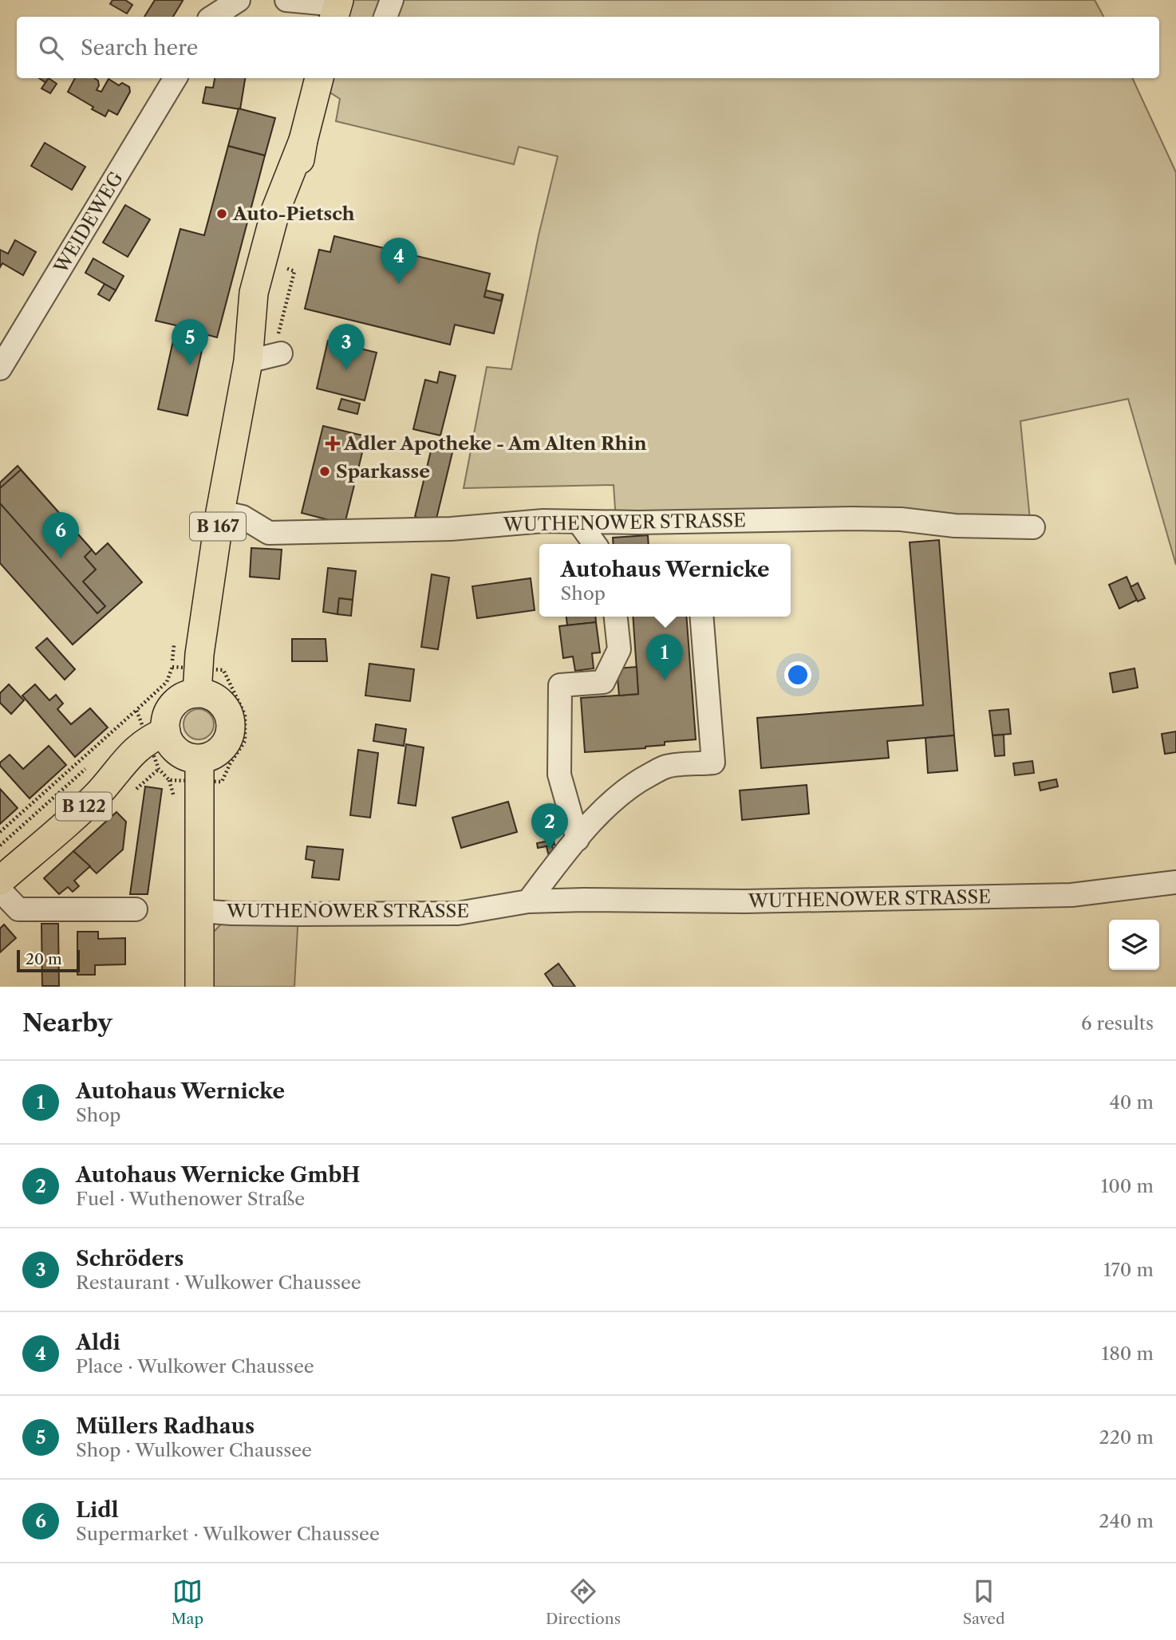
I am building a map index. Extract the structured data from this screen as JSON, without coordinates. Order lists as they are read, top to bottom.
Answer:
{
  "streets": {
    "main road": ["B 167", "B 122"],
    "street": ["WEIDEWEG", "WUTHENOWER STRASSE"]
  },
  "crossings": [
    ["WUTHENOWER STRASSE", "B 167"]
  ],
  "places": {
    "other": ["Auto-Pietsch", "Sparkasse"],
    "health": ["Adler Apotheke - Am Alten Rhin"]
  },
  "scale_bar": "20 m",
  "page": {
    "search": "Search here",
    "pins": [
      "4",
      "5",
      "3",
      "6",
      "1",
      "2"
    ],
    "popup": ["Autohaus Wernicke", "Shop"],
    "scale": "20 m",
    "heading": ["Nearby", "6 results"],
    "list": [
      {
        "mark": "1",
        "name": "Autohaus Wernicke",
        "note": "Shop",
        "value": "40 m"
      },
      {
        "mark": "2",
        "name": "Autohaus Wernicke GmbH",
        "note": "Fuel · Wuthenower Straße",
        "value": "100 m"
      },
      {
        "mark": "3",
        "name": "Schröders",
        "note": "Restaurant · Wulkower Chaussee",
        "value": "170 m"
      },
      {
        "mark": "4",
        "name": "Aldi",
        "note": "Place · Wulkower Chaussee",
        "value": "180 m"
      },
      {
        "mark": "5",
        "name": "Müllers Radhaus",
        "note": "Shop · Wulkower Chaussee",
        "value": "220 m"
      },
      {
        "mark": "6",
        "name": "Lidl",
        "note": "Supermarket · Wulkower Chaussee",
        "value": "240 m"
      }
    ],
    "nav": ["Map", "Directions", "Saved"]
  }
}
